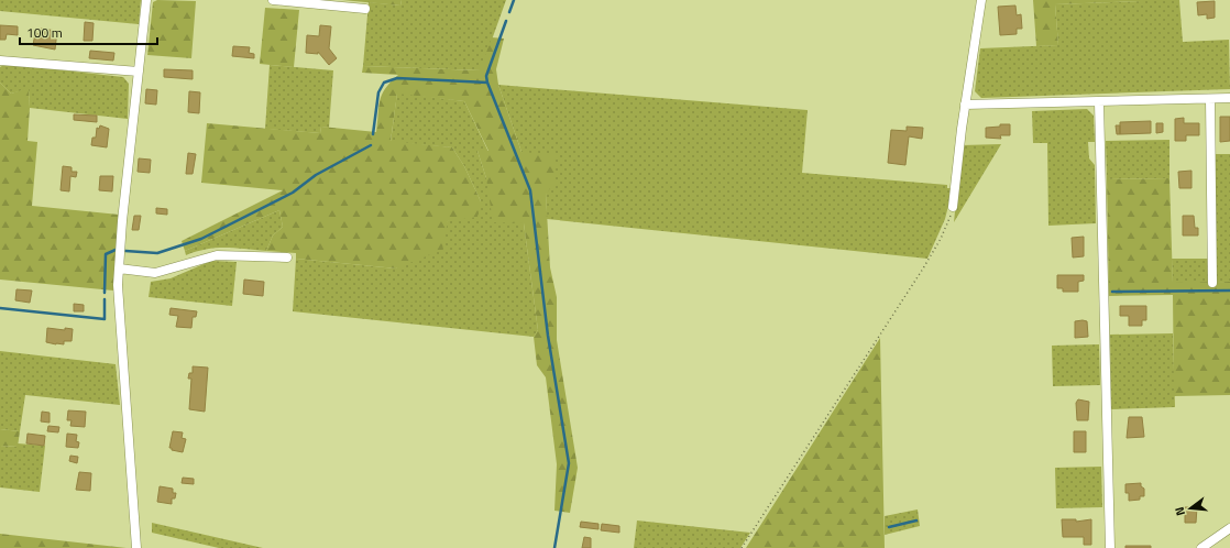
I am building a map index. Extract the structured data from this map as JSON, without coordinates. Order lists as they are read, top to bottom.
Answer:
{
  "scale_bar": "100 m",
  "north": "left"
}
